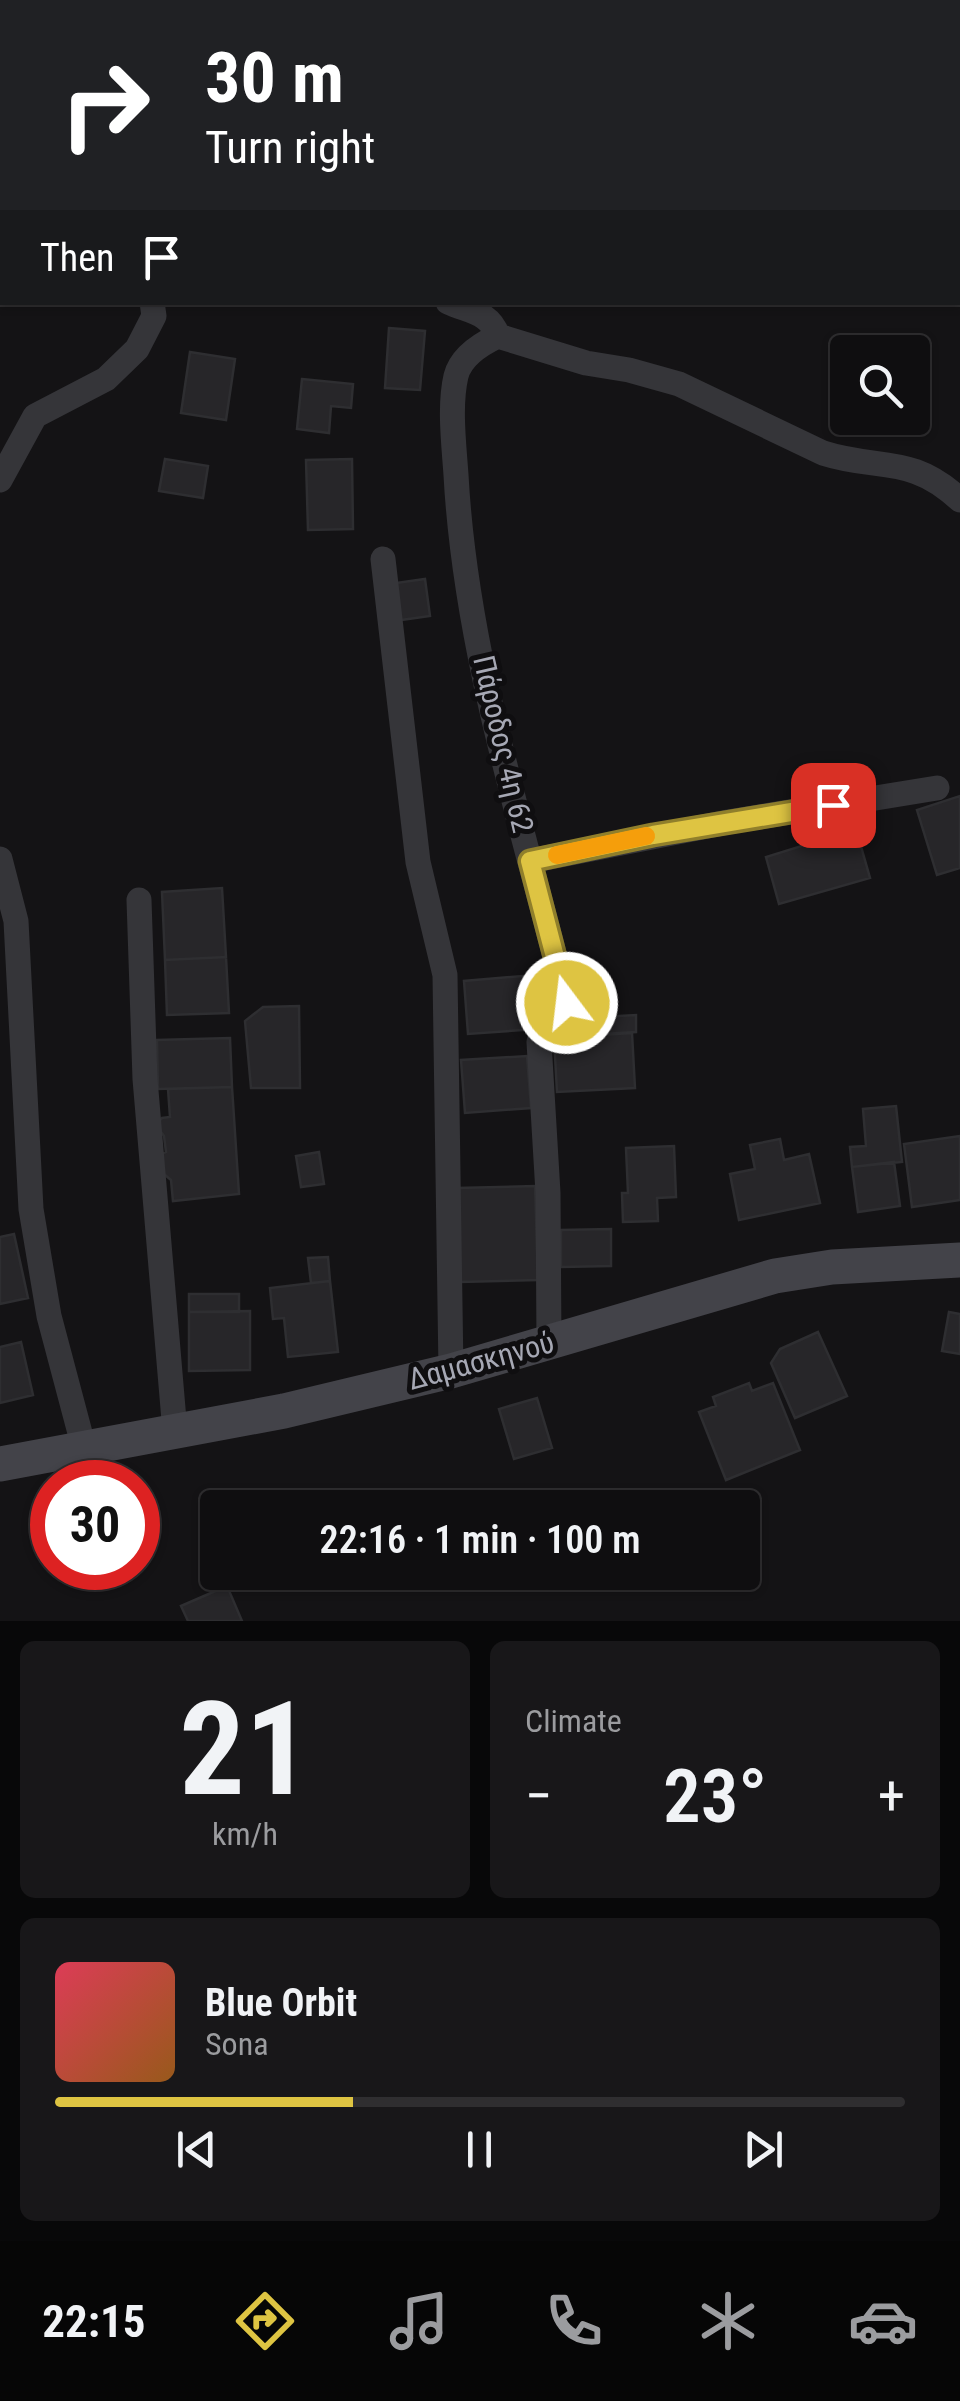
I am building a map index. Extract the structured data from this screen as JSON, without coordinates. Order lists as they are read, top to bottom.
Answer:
{
  "streets": {
    "main road": ["Δαμασκηνού"],
    "street": ["Πάροδος 4η 62"]
  },
  "crossings": [
    ["Πάροδος 4η 62", "Δαμασκηνού"]
  ],
  "page": {
    "turn": ["30 m", "Turn right"],
    "then": "Then",
    "limit": "30",
    "trip": "22:16 · 1 min · 100 m",
    "tile": [
      ["21", "km/h"],
      "Climate"
    ],
    "heat": ["−", "23°", "+"],
    "song": ["Blue Orbit", "Sona"],
    "tabs": "22:15"
  }
}
